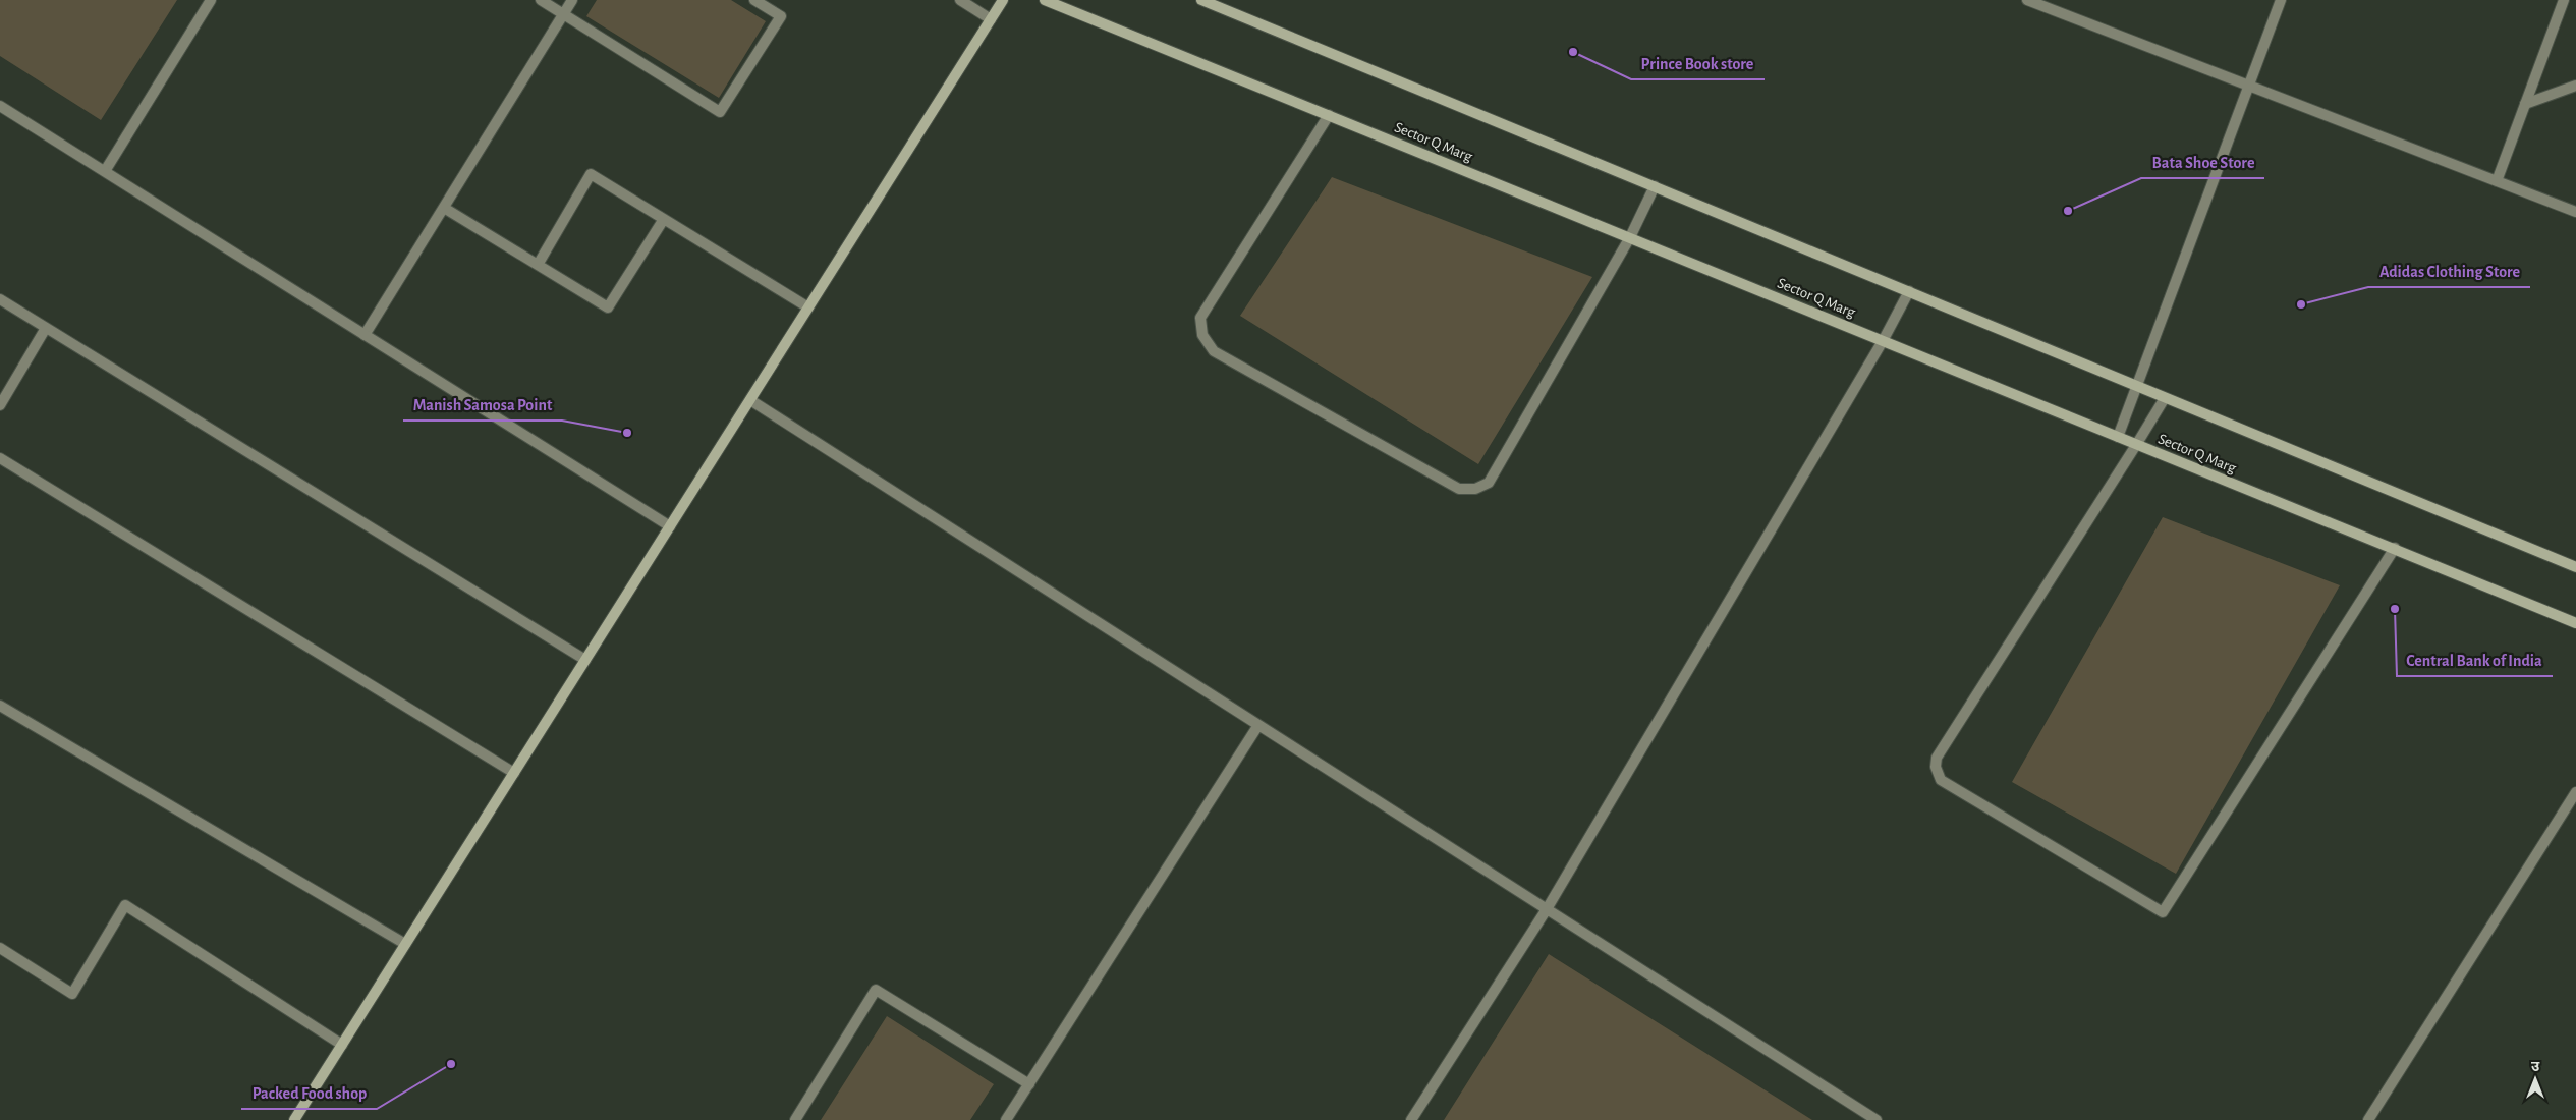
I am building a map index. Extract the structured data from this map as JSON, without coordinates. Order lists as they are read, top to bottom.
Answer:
{
  "streets": {
    "street": ["Sector Q Marg"]
  },
  "places": [
    "Prince Book store",
    "Bata Shoe Store",
    "Adidas Clothing Store",
    "Manish Samosa Point",
    "Central Bank of India",
    "Packed Food shop"
  ],
  "north": "top"
}
